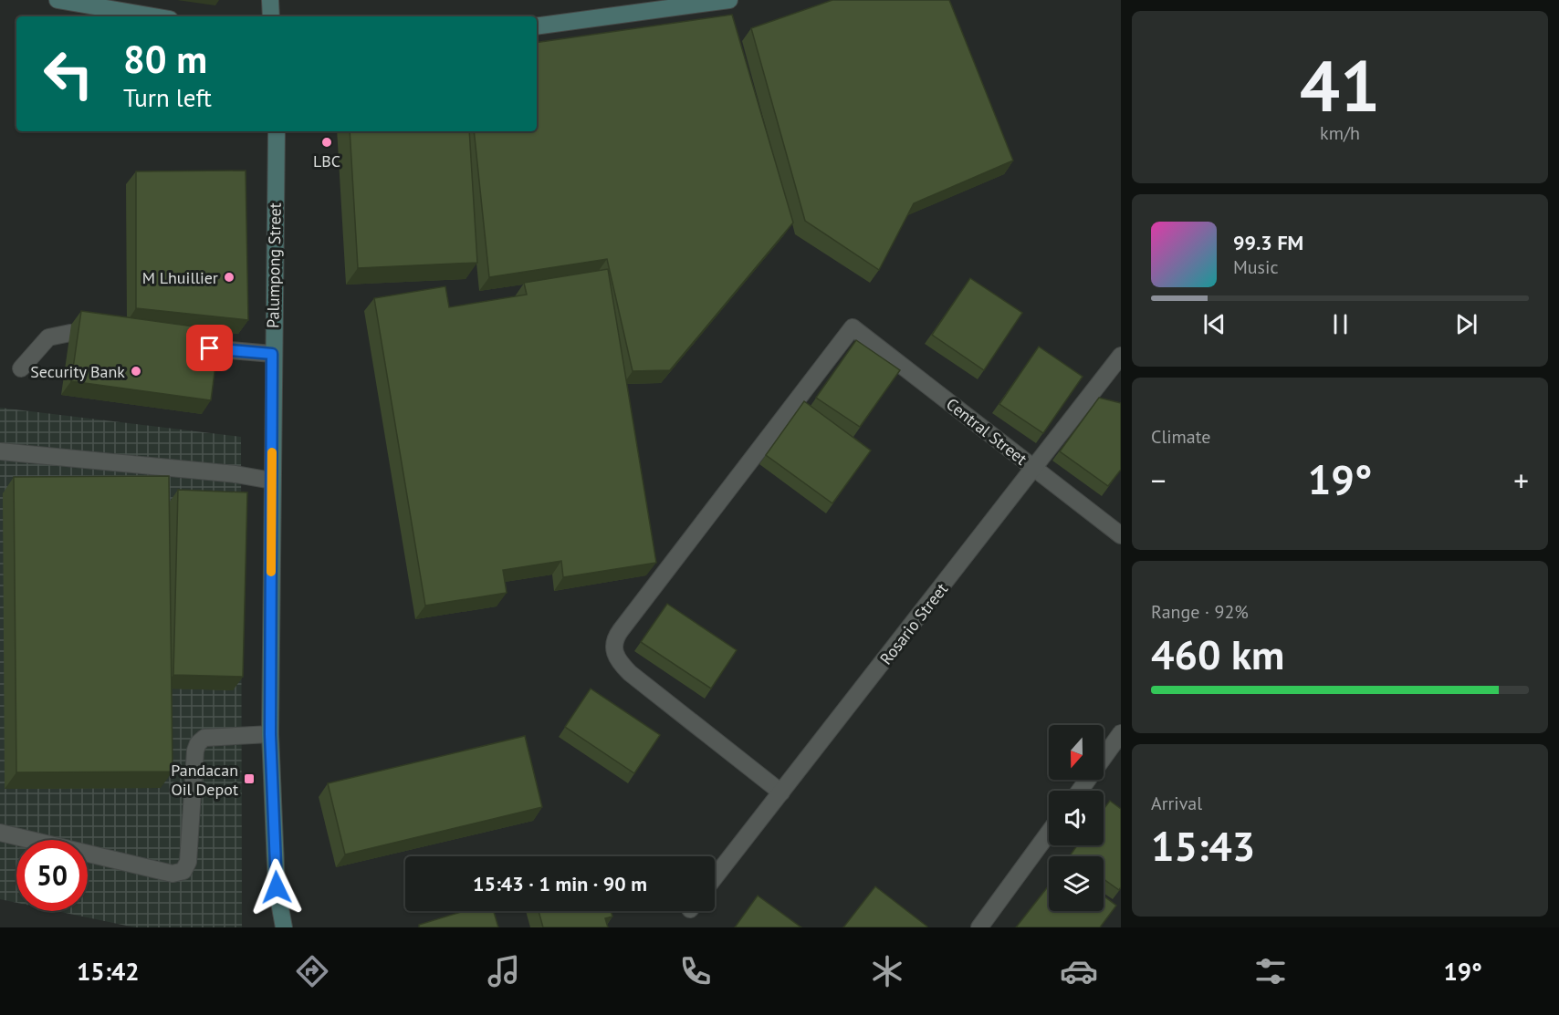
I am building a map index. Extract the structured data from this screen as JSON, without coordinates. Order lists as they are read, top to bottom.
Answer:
{
  "streets": {
    "main road": ["Palumpong Street"],
    "street": ["Central Street", "Rosario Street"]
  },
  "crossings": [
    ["Central Street", "Rosario Street"]
  ],
  "places": {
    "other": ["LBC", "M Lhuillier", "Security Bank"],
    "transit": ["Pandacan Oil Depot"]
  },
  "north": "bottom",
  "page": {
    "tile": [
      ["41", "km/h"],
      "Climate",
      ["Range · 92%", "460 km"],
      ["Arrival", "15:43"]
    ],
    "turn": ["80 m", "Turn left"],
    "song": ["99.3 FM", "Music"],
    "heat": ["−", "19°", "+"],
    "limit": "50",
    "trip": "15:43 · 1 min · 90 m",
    "tabs": ["15:42", "19°"]
  }
}
